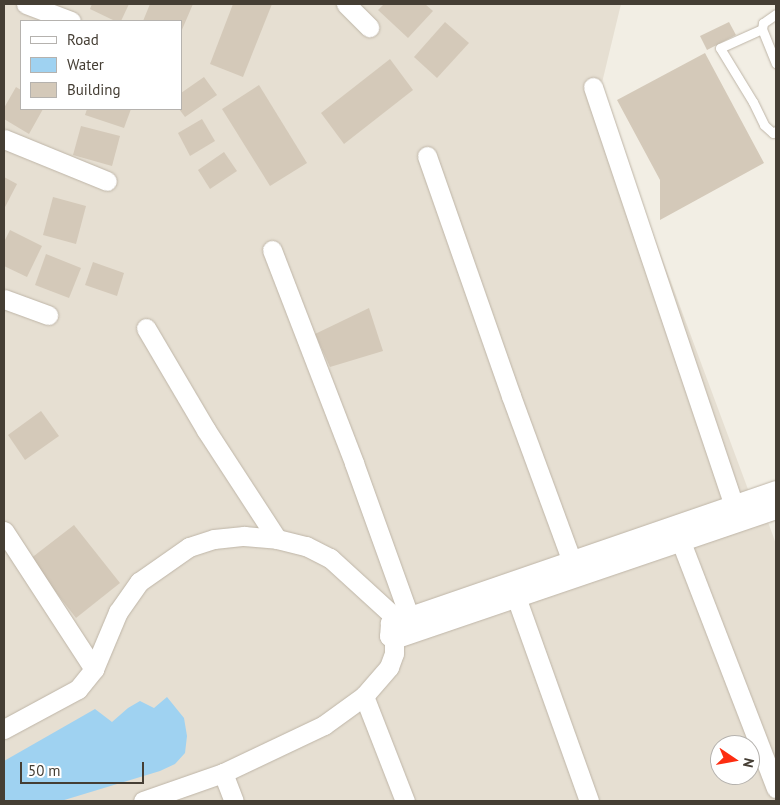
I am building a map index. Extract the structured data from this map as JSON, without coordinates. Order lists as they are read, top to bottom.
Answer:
{
  "legend": ["Road", "Water", "Building"],
  "scale_bar": "50 m",
  "north": "right"
}
